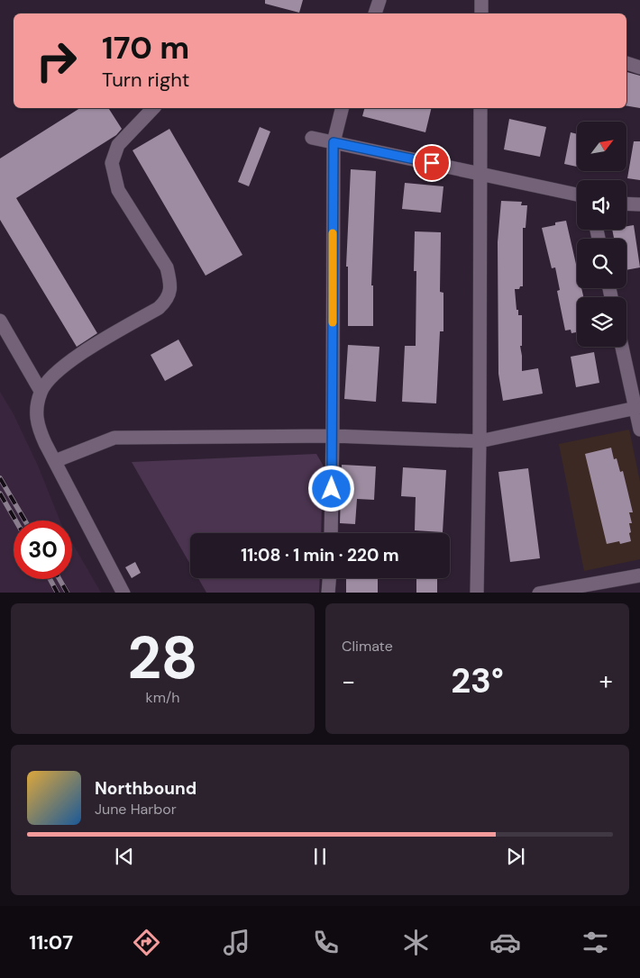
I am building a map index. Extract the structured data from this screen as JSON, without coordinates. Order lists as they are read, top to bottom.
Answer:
{
  "north": "top right",
  "page": {
    "turn": ["170 m", "Turn right"],
    "limit": "30",
    "trip": "11:08 · 1 min · 220 m",
    "tile": [
      ["28", "km/h"],
      "Climate"
    ],
    "heat": ["−", "23°", "+"],
    "song": ["Northbound", "June Harbor"],
    "tabs": "11:07"
  }
}
